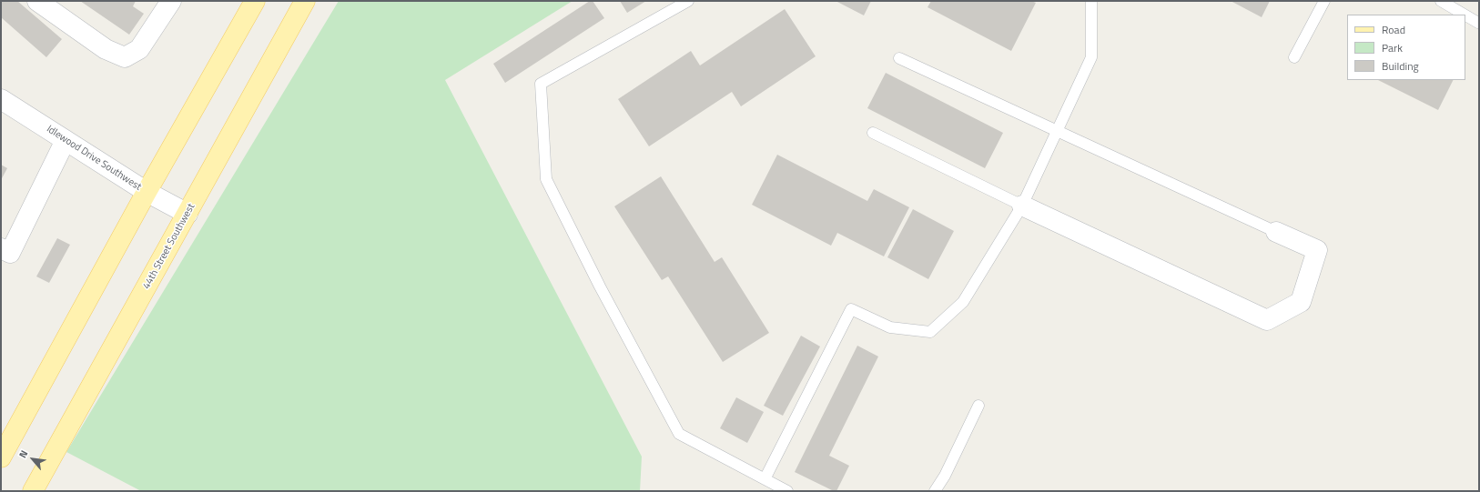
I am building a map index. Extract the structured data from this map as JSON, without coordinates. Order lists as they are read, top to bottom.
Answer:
{
  "streets": {
    "main road": ["44th Street Southwest"],
    "street": ["Idlewood Drive Southwest"]
  },
  "crossings": [
    ["Idlewood Drive Southwest", "44th Street Southwest"]
  ],
  "legend": ["Road", "Park", "Building"],
  "north": "top left"
}
